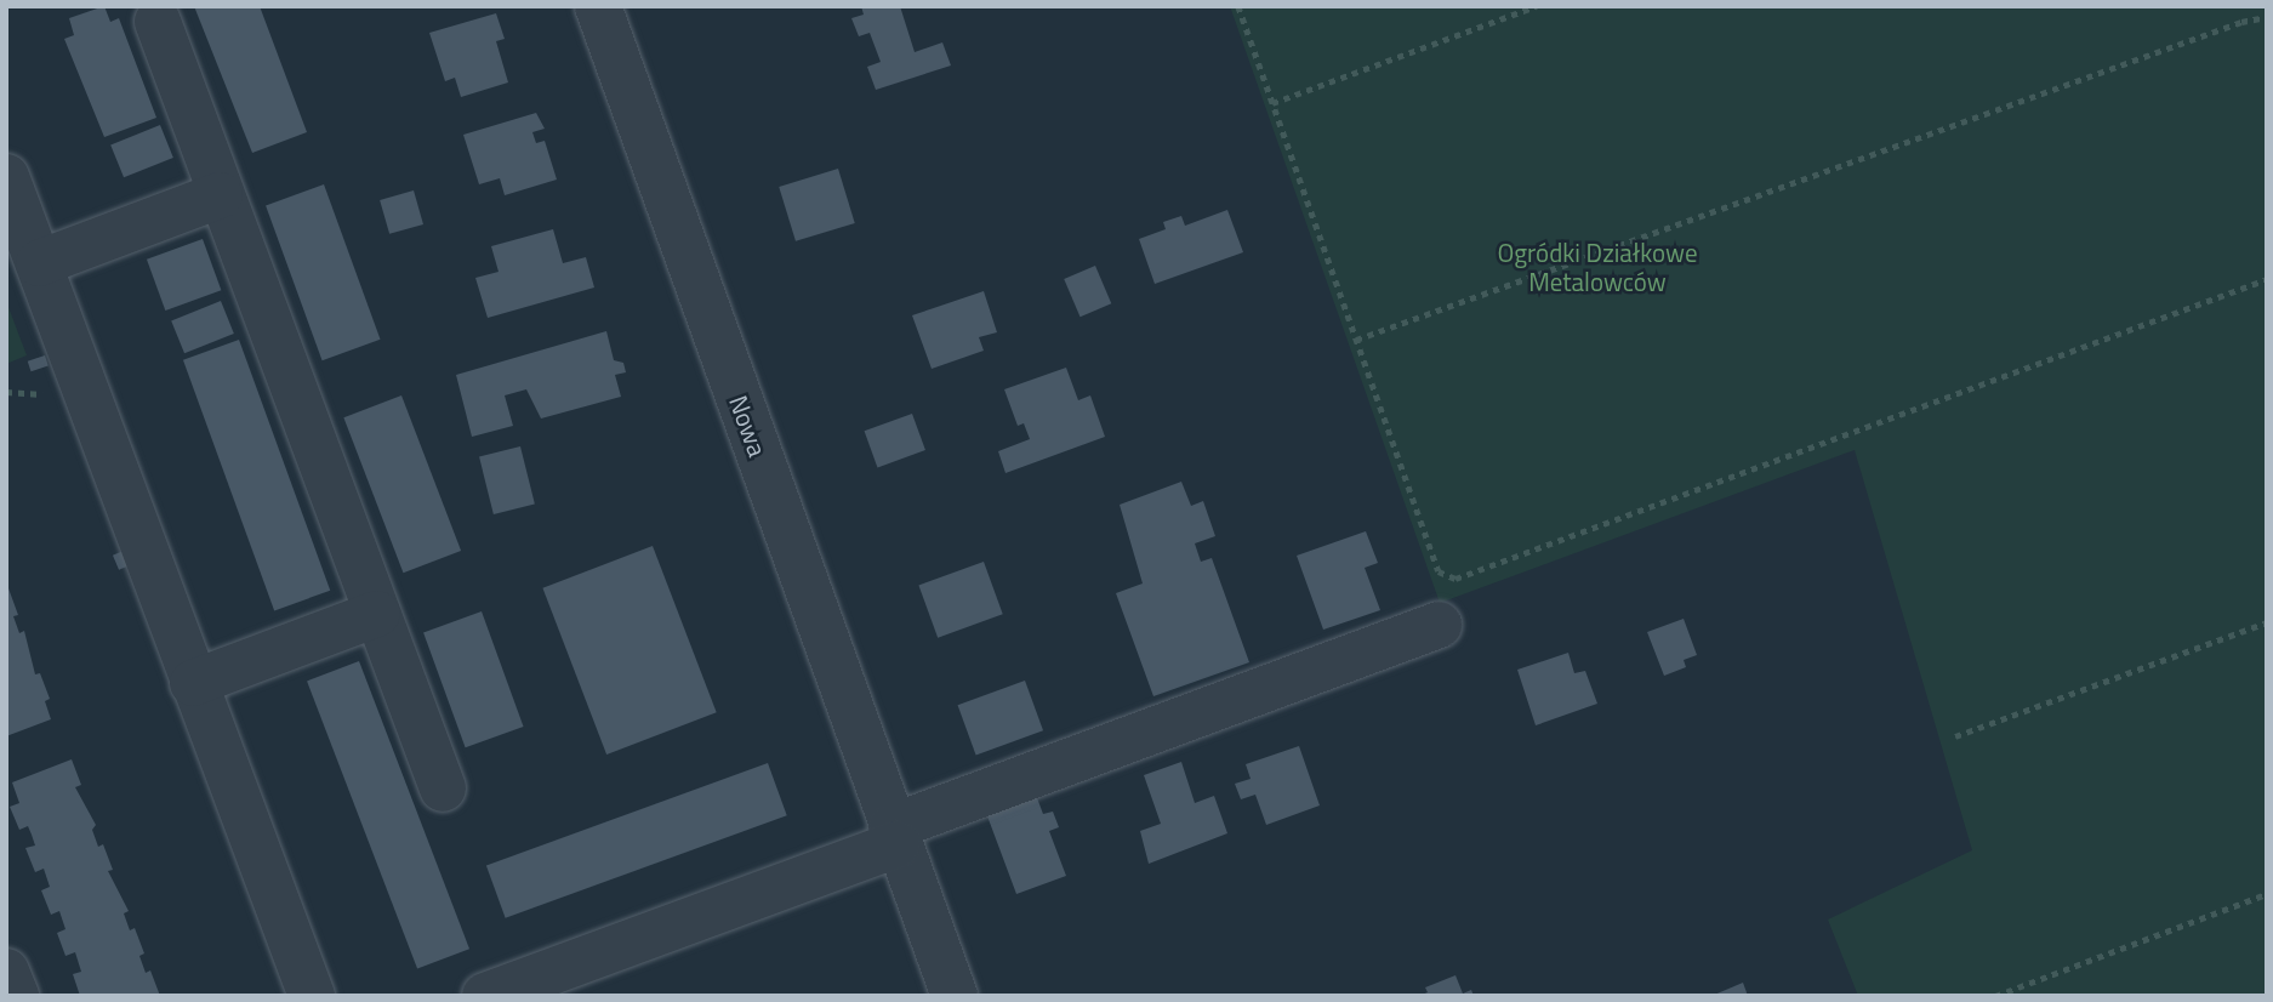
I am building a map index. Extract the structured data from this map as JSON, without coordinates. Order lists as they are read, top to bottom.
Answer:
{
  "streets": {
    "street": ["Nowa"]
  },
  "parks": ["Ogródki Działkowe Metalowców"]
}
